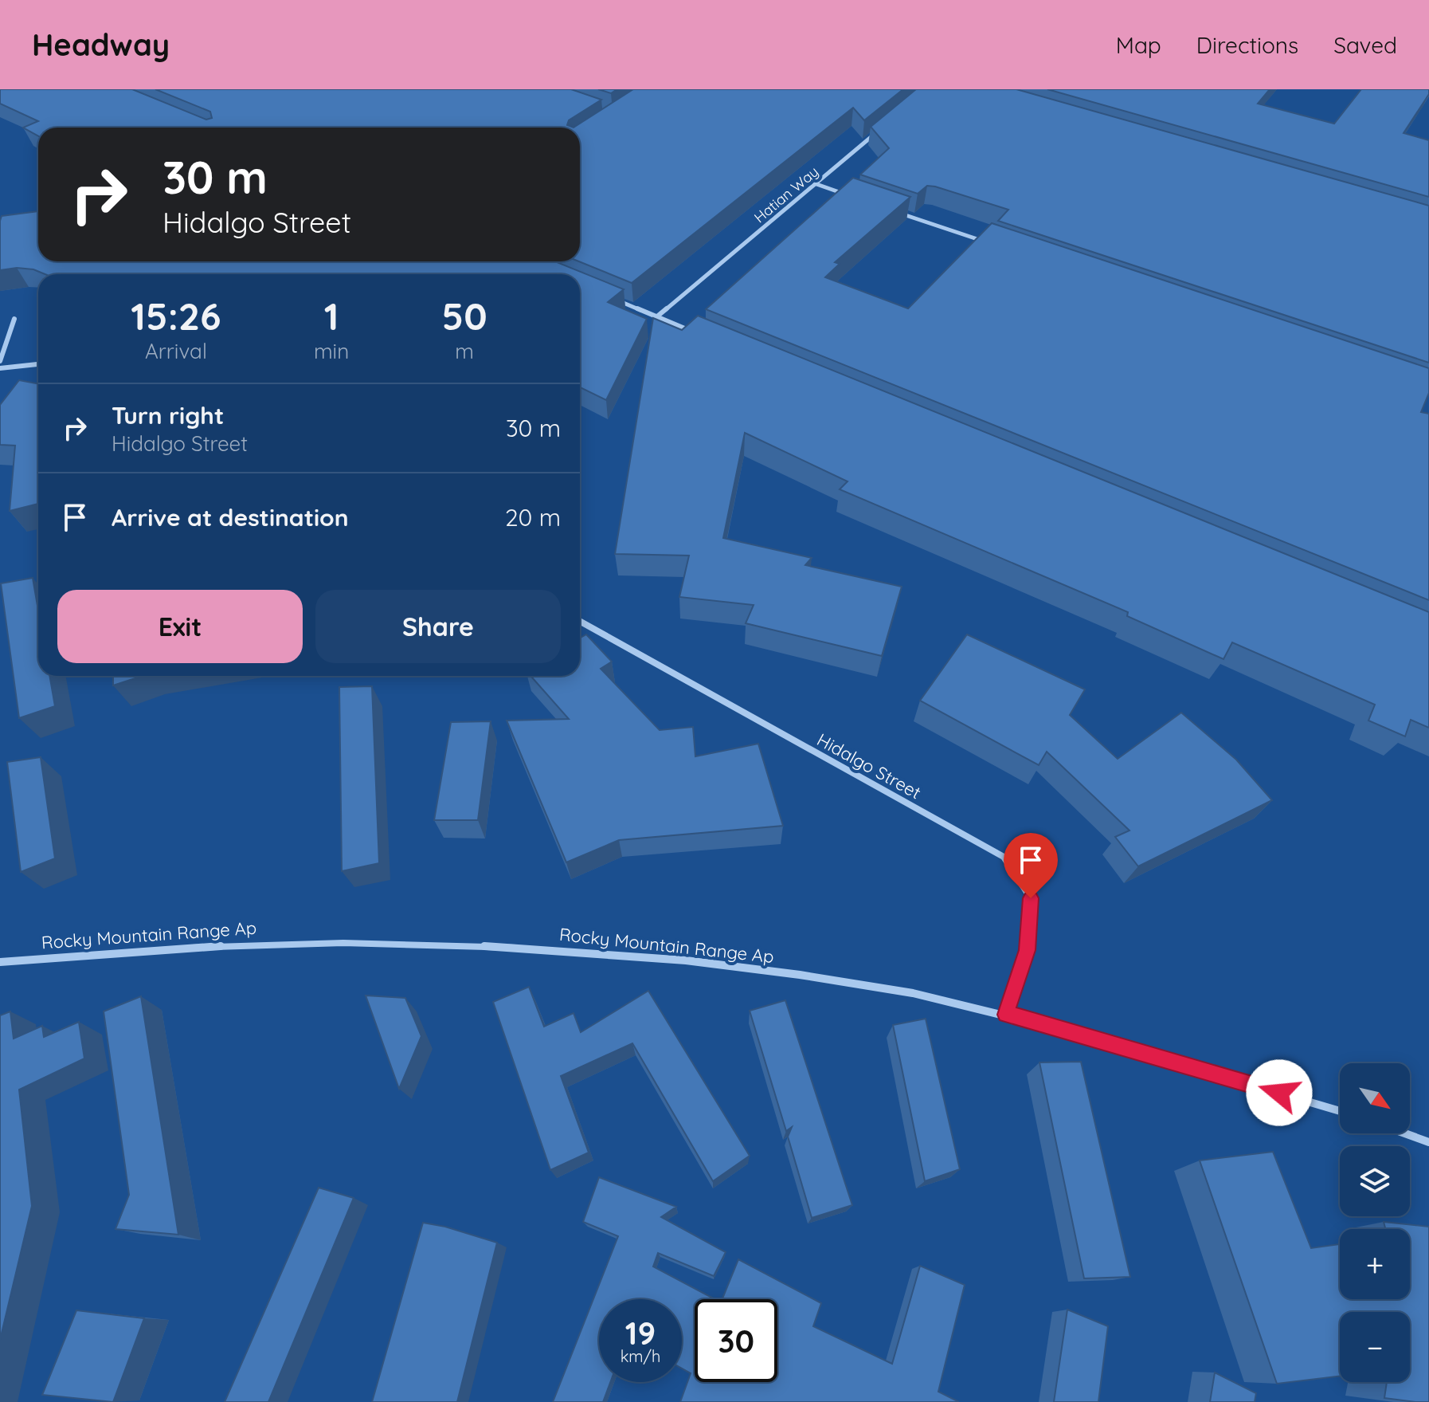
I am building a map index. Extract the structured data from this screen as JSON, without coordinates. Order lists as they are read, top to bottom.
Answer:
{
  "streets": {
    "street": ["Hatian Way", "Hidalgo Street", "Rocky Mountain Range Ap"]
  },
  "crossings": [
    ["Hidalgo Street", "Rocky Mountain Range Ap"]
  ],
  "north": "bottom right",
  "page": {
    "header": "Headway",
    "nav": ["Map", "Directions", "Saved"],
    "turn": ["30 m", "Hidalgo Street"],
    "eta": [
      "15:26",
      "Arrival",
      "1",
      "min",
      "50",
      "m"
    ],
    "list": [
      {
        "name": "Turn right",
        "note": "Hidalgo Street",
        "value": "30 m"
      },
      {
        "name": "Arrive at destination",
        "value": "20 m"
      }
    ],
    "buttons": ["Exit", "Share"],
    "map_buttons": ["+", "−"],
    "speed": "19 km/h",
    "limit": "30"
  }
}
